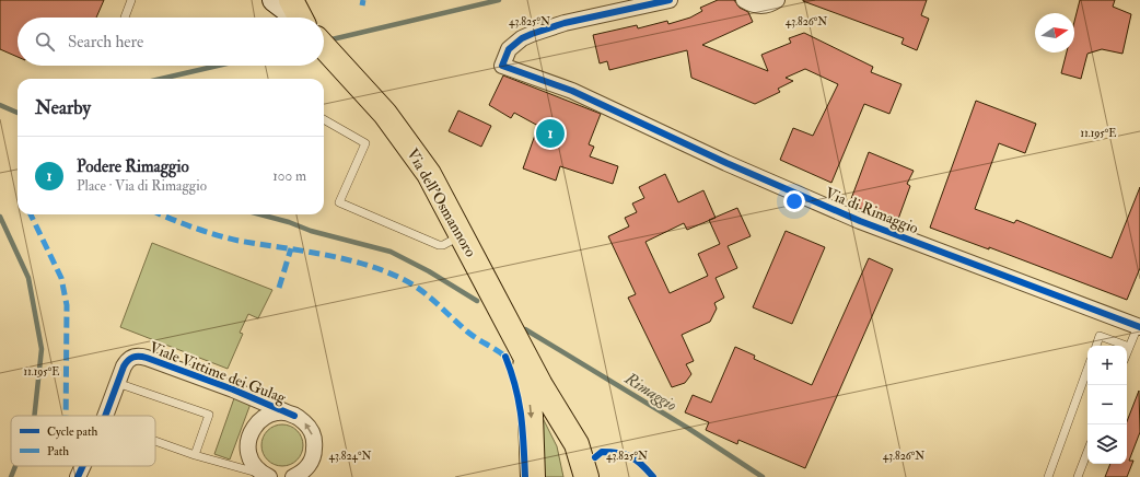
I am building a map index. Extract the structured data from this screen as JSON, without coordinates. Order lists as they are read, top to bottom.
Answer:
{
  "streets": {
    "main road": ["Via dell'Osmannoro"],
    "street": ["Via di Rimaggio", "Viale Vittime dei Gulag"]
  },
  "water": ["Rimaggio"],
  "legend": ["Cycle path", "Path"],
  "north": "right",
  "page": {
    "search": "Search here",
    "heading": "Nearby",
    "pins": "1",
    "list": [
      {
        "mark": "1",
        "name": "Podere Rimaggio",
        "note": "Place · Via di Rimaggio",
        "value": "100 m"
      }
    ],
    "map_buttons": ["+", "−"]
  },
  "coordinates": [
    "43.825°N",
    "43.826°N",
    "11.195°E",
    "43.824°N"
  ]
}
